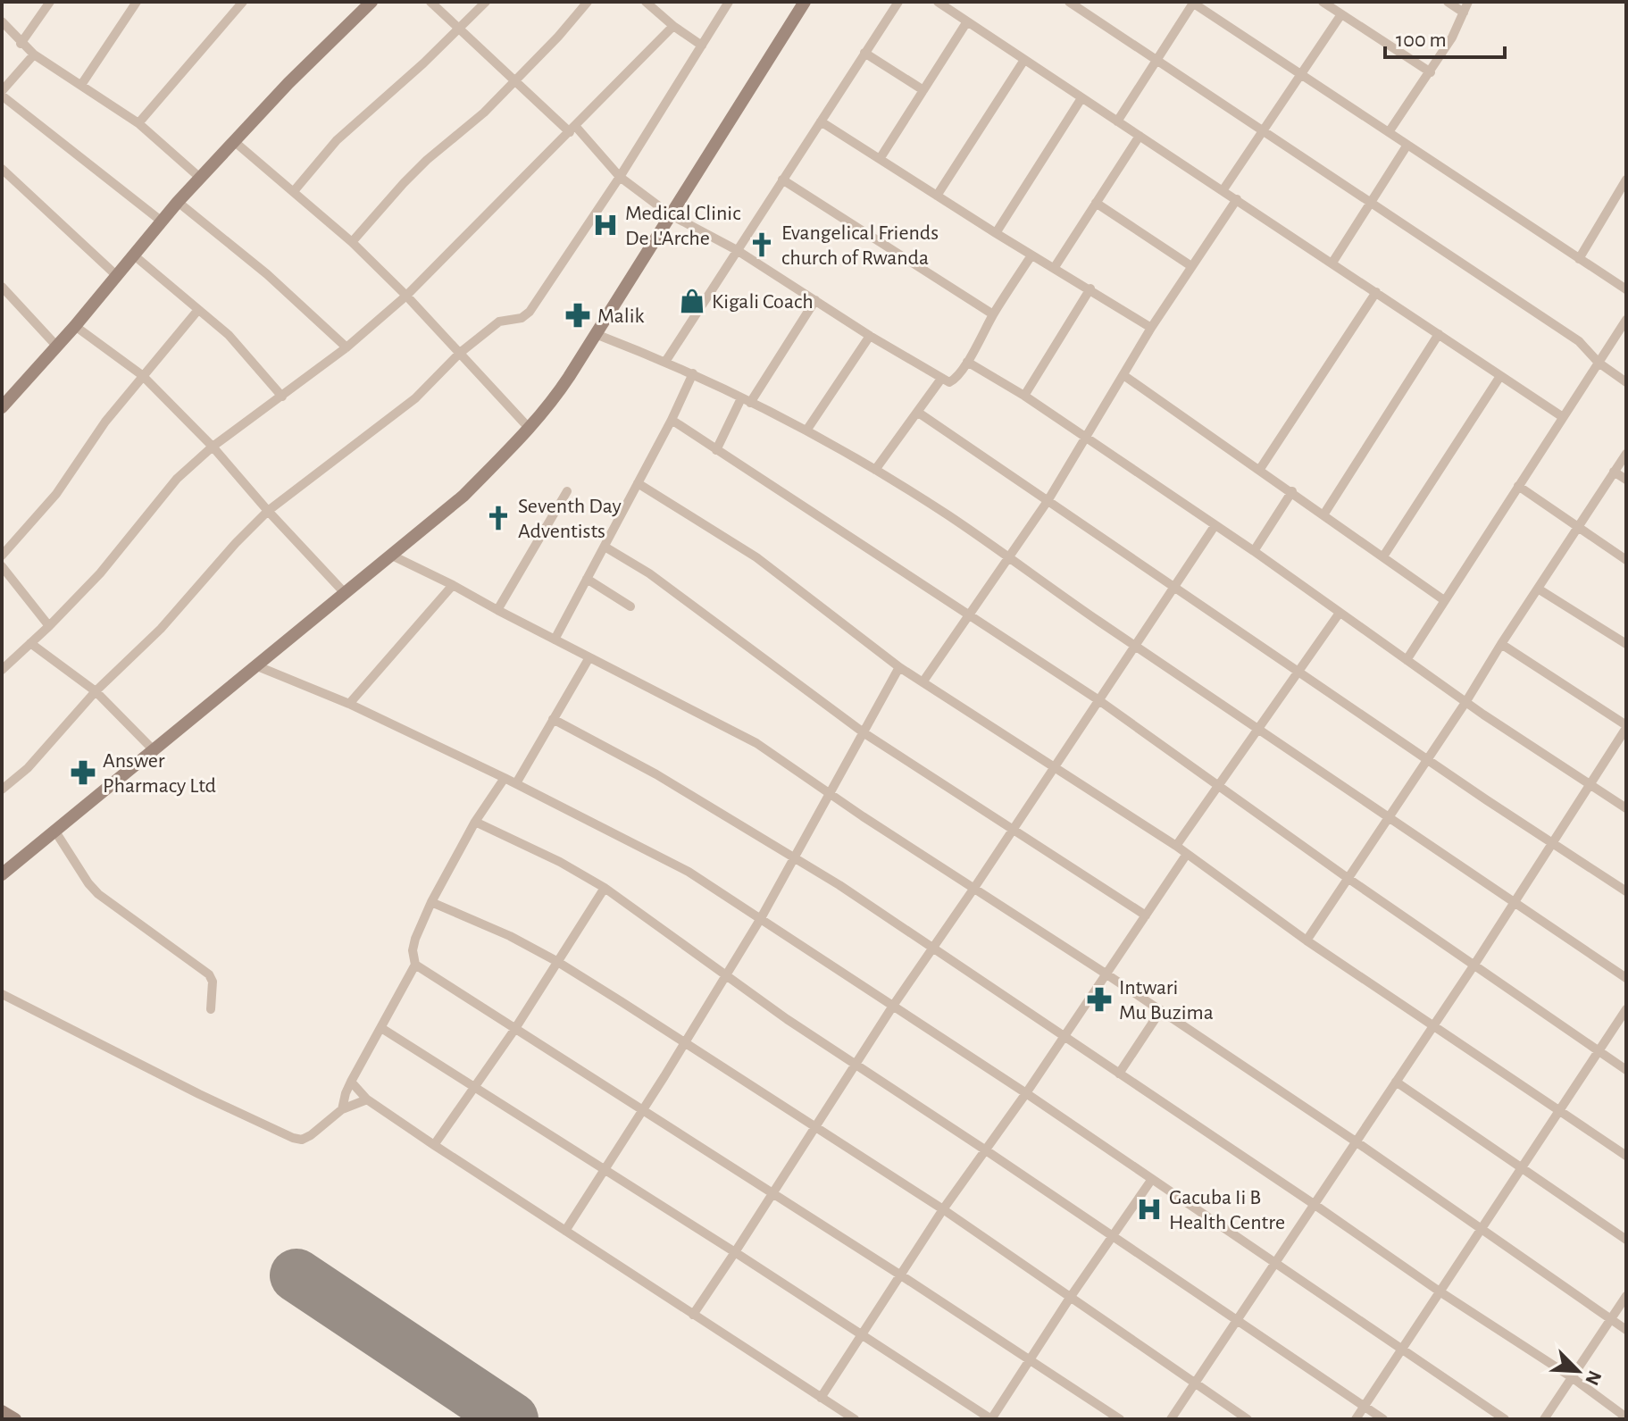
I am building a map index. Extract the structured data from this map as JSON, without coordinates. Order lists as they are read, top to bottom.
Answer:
{
  "places": {
    "hospital": ["Medical Clinic De L'Arche", "Gacuba Ii B Health Centre"],
    "church": ["Evangelical Friends church of Rwanda", "Seventh Day Adventists"],
    "shop": ["Kigali Coach"],
    "pharmacy": ["Malik", "Answer Pharmacy Ltd", "Intwari Mu Buzima"]
  },
  "scale_bar": "100 m",
  "north": "bottom right"
}
